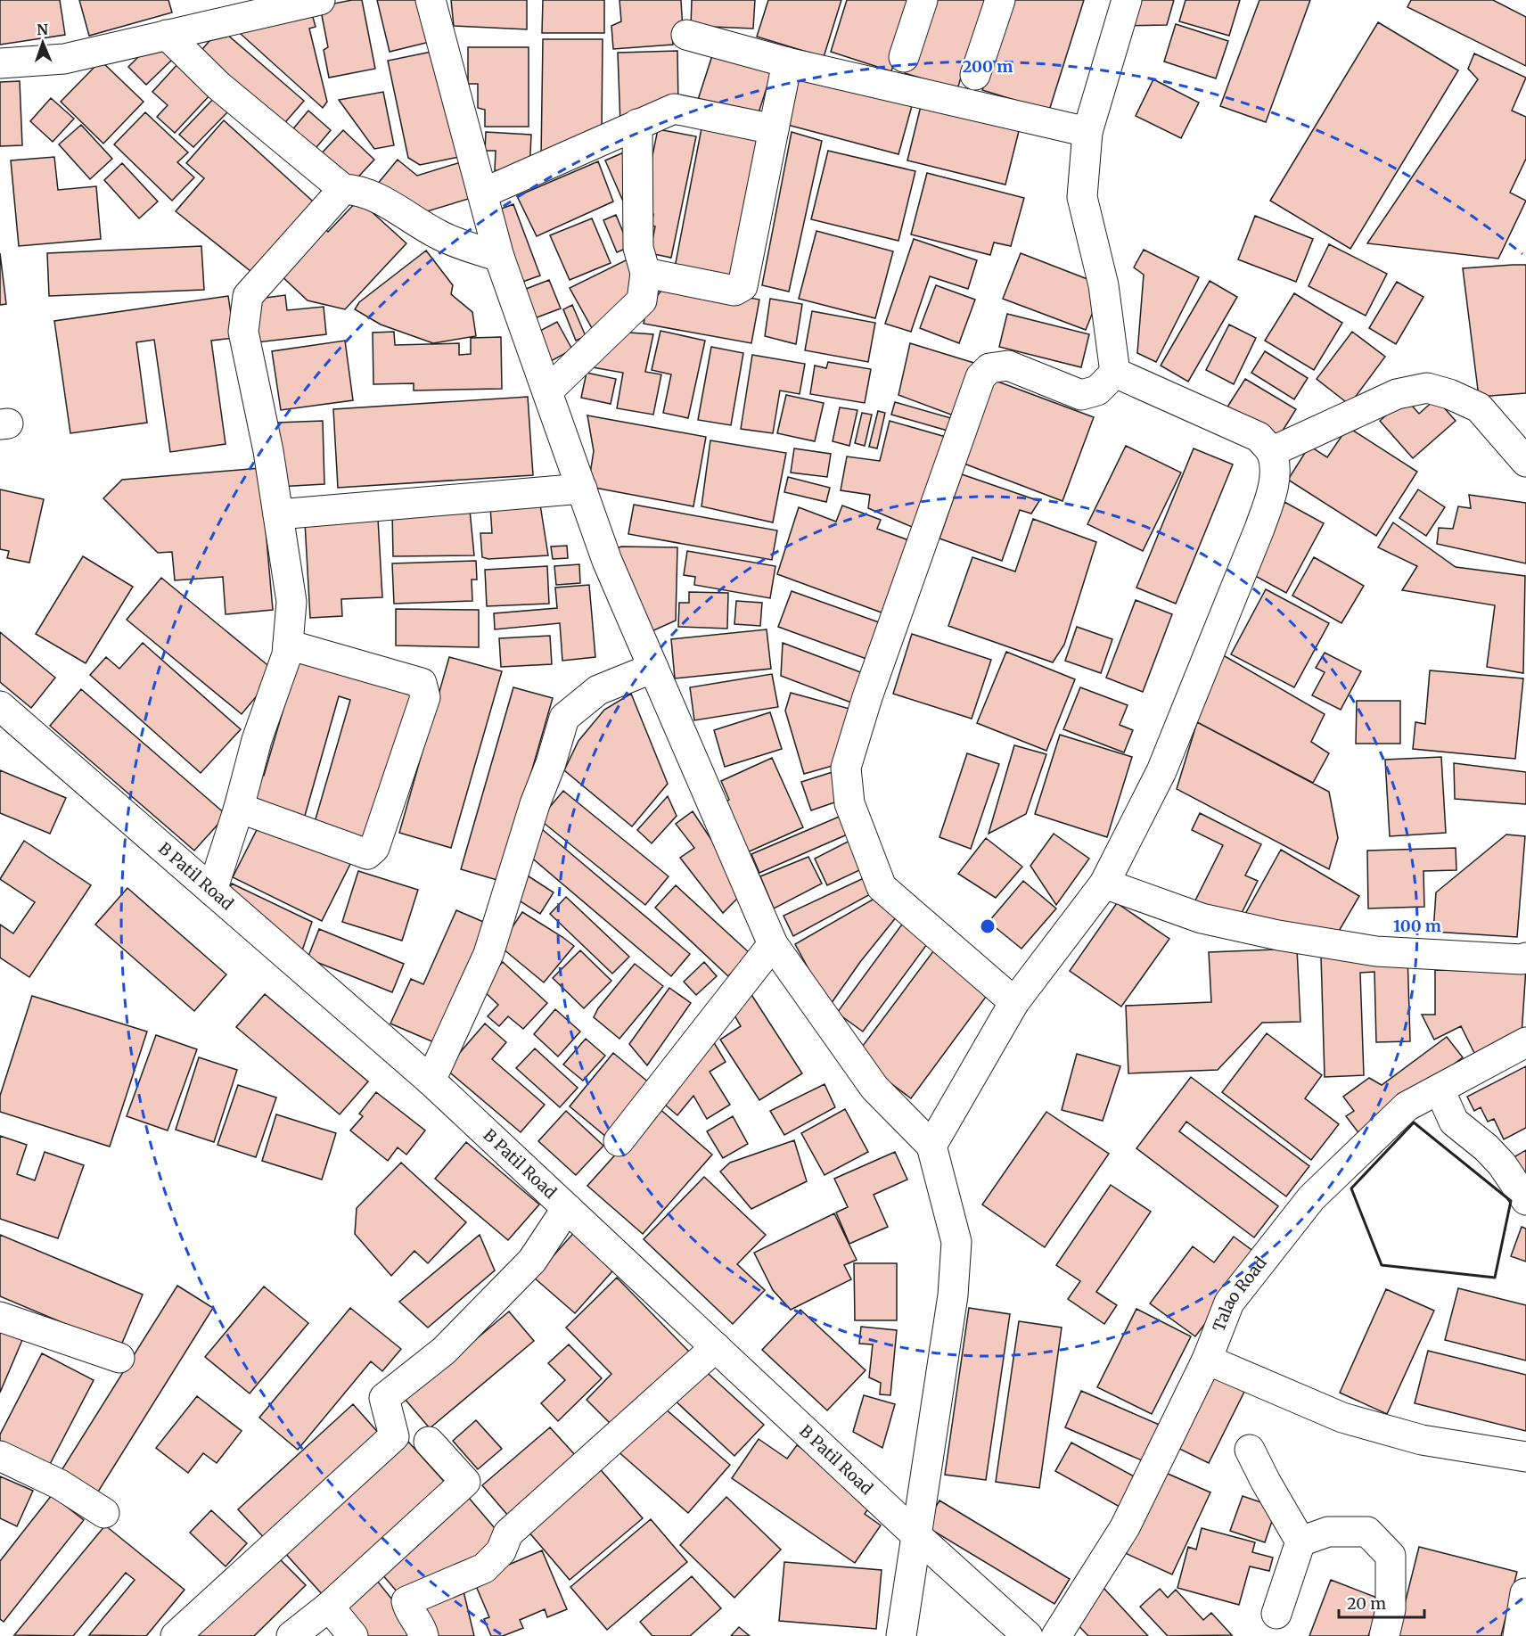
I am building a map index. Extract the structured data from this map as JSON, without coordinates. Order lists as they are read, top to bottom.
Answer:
{
  "streets": {
    "street": ["B Patil Road", "Talao Road"]
  },
  "scale_bar": "20 m",
  "north": "top",
  "rings": ["200 m", "100 m"]
}
